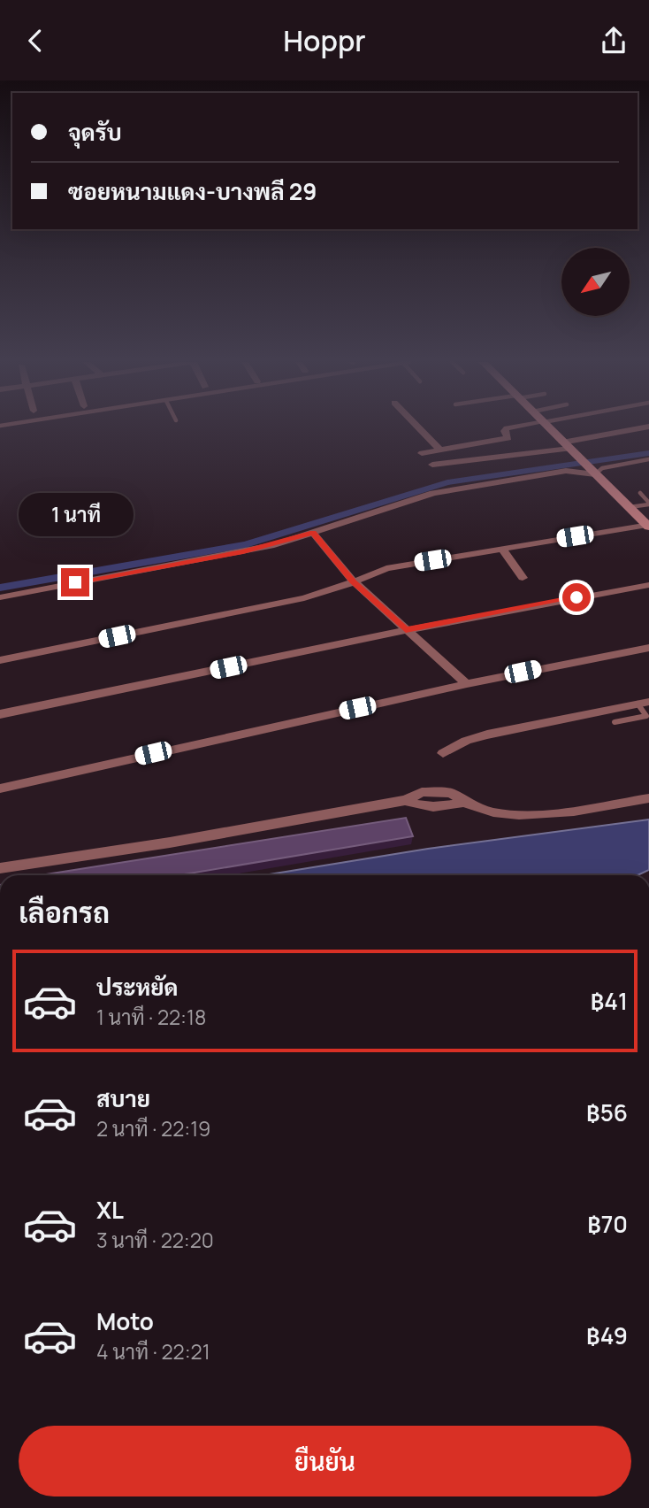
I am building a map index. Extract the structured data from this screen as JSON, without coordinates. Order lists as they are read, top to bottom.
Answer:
{
  "north": "bottom left",
  "page": {
    "header": "Hoppr",
    "banner": ["จุดรับ", "ซอยหนามแดง-บางพลี 29"],
    "bubble": "1 นาที",
    "heading": "เลือกรถ",
    "list": [
      {
        "name": "ประหยัด",
        "note": "1 นาที · 22:18",
        "value": "฿41"
      },
      {
        "name": "สบาย",
        "note": "2 นาที · 22:19",
        "value": "฿56"
      },
      {
        "name": "XL",
        "note": "3 นาที · 22:20",
        "value": "฿70"
      },
      {
        "name": "Moto",
        "note": "4 นาที · 22:21",
        "value": "฿49"
      }
    ],
    "buttons": "ยืนยัน"
  }
}
